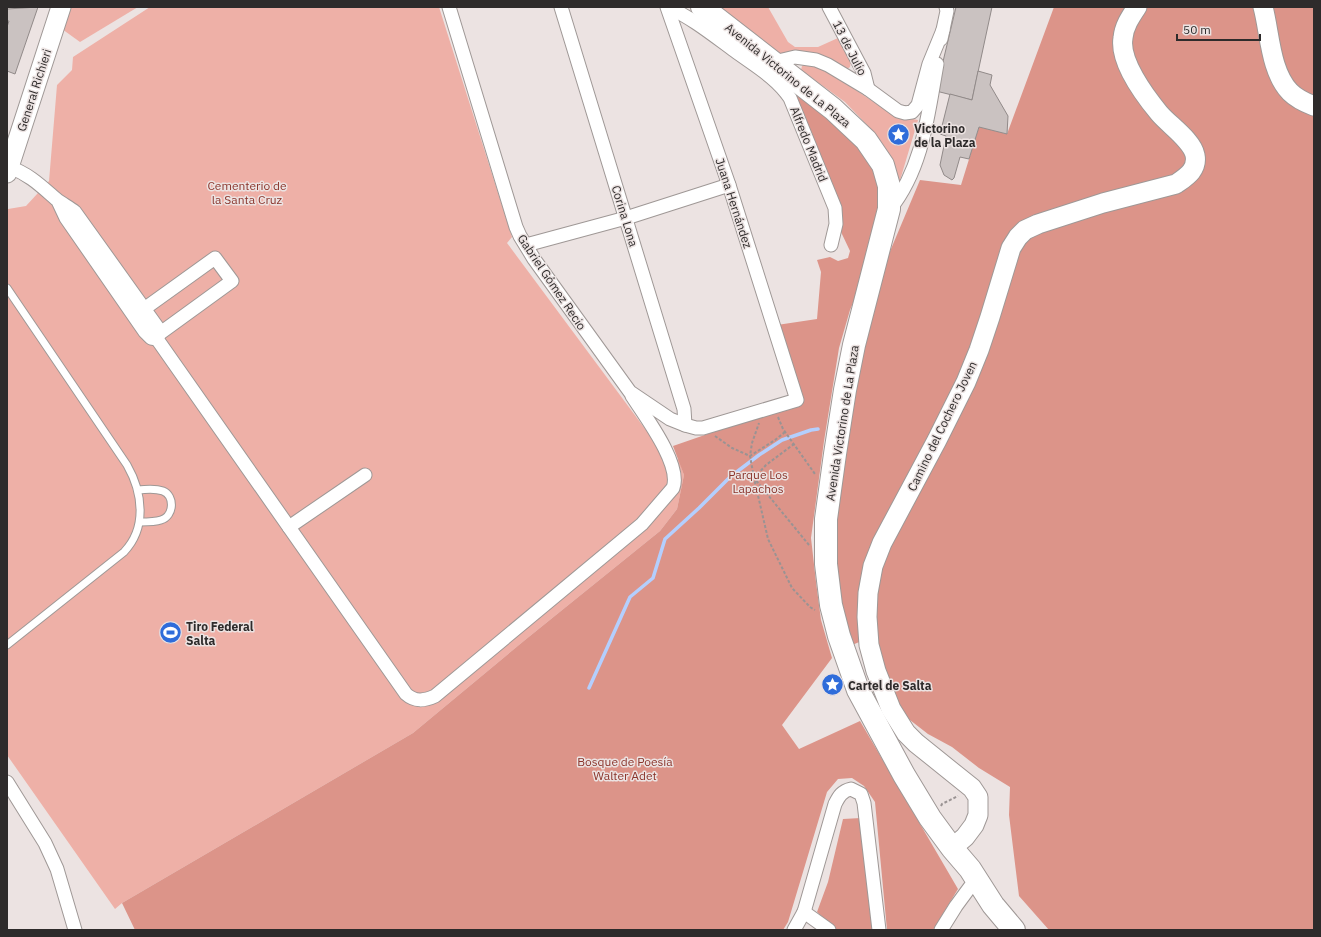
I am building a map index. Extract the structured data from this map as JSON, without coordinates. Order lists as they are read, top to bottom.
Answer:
{
  "streets": {
    "highway": ["Avenida Victorino de La Plaza"],
    "street": [
      "13 de Julio",
      "General Richieri",
      "Alfredo Madrid",
      "Juana Hernández",
      "Corina Lona",
      "Gabriel Gómez Recio",
      "Camino del Cochero Joven"
    ]
  },
  "crossings": [
    ["Avenida Victorino de La Plaza", "Camino del Cochero Joven"],
    ["Alfredo Madrid", "Juana Hernández"],
    ["Corina Lona", "Gabriel Gómez Recio"]
  ],
  "parks": ["Cementerio de la Santa Cruz", "Parque Los Lapachos", "Bosque de Poesía Walter Adet"],
  "places": {
    "place": ["Victorino de la Plaza", "Cartel de Salta"],
    "sports": ["Tiro Federal Salta"]
  },
  "scale_bar": "50 m"
}
